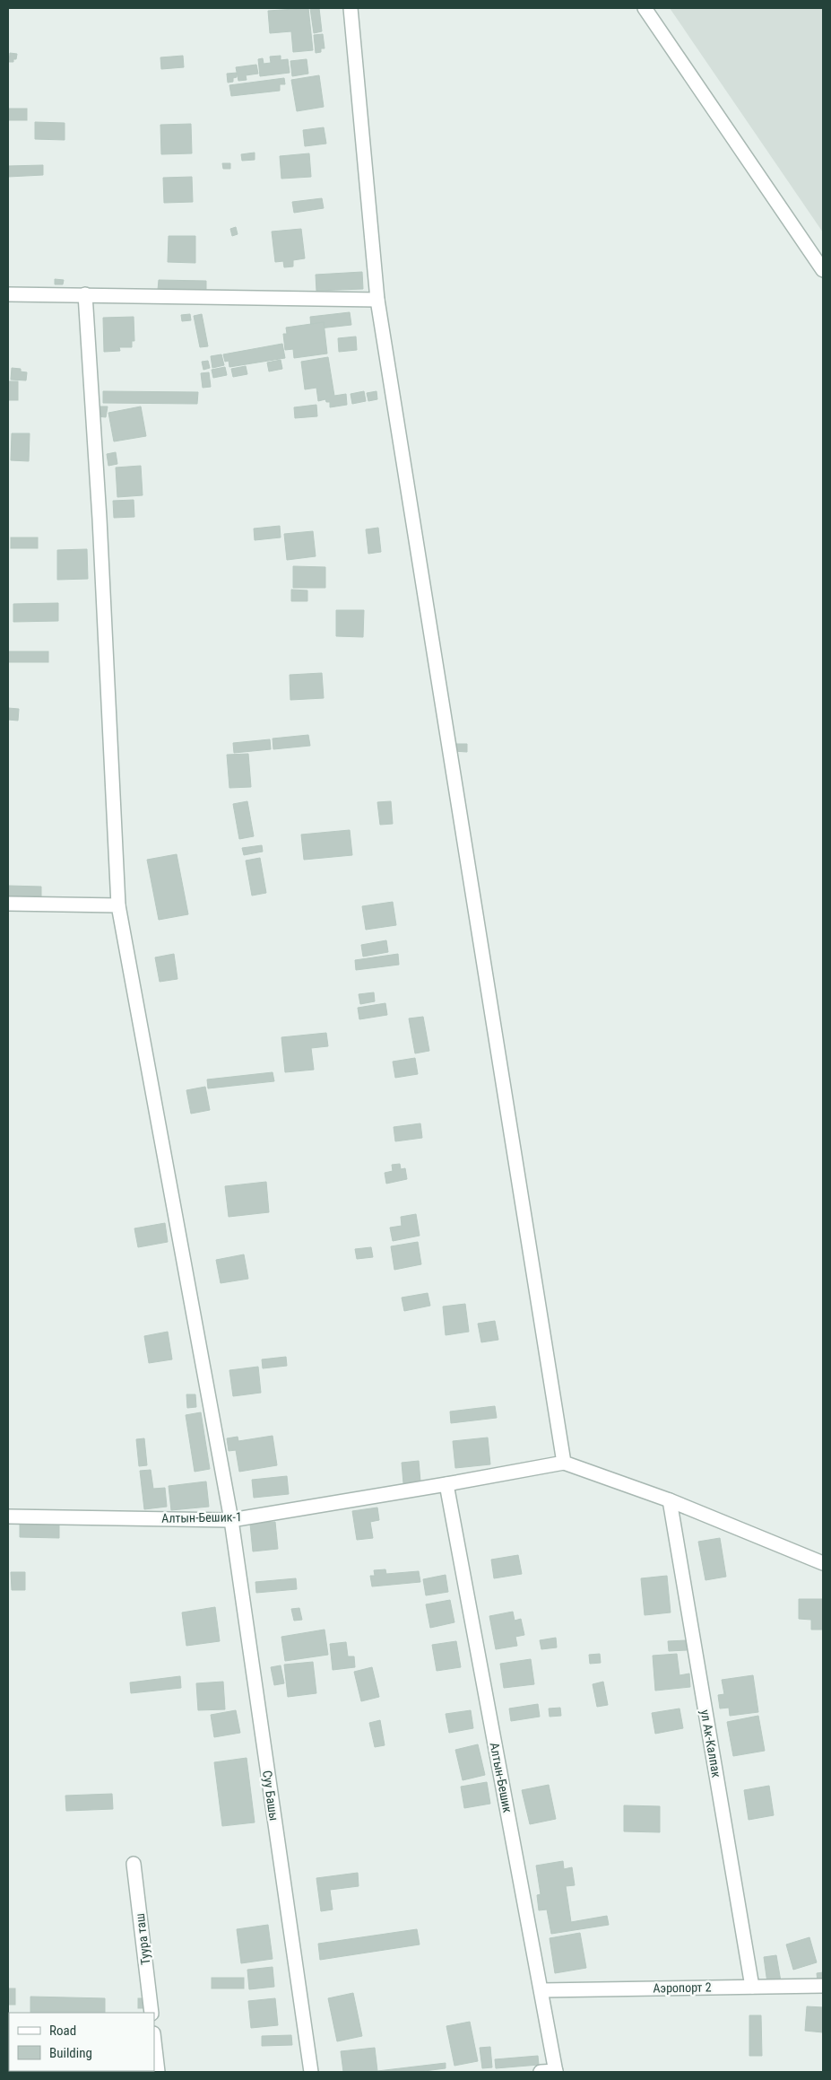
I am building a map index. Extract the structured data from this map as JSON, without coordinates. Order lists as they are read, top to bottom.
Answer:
{
  "streets": {
    "street": [
      "Алтын-Бешик-1",
      "ул Ак-Калпак",
      "Алтын-Бешик",
      "Суу Башы",
      "Туура таш",
      "Аэропорт 2"
    ]
  },
  "crossings": [
    ["Алтын-Бешик-1", "Алтын-Бешик"],
    ["Алтын-Бешик-1", "Суу Башы"],
    ["ул Ак-Калпак", "Аэропорт 2"],
    ["Алтын-Бешик", "Аэропорт 2"]
  ],
  "legend": ["Road", "Building"]
}
